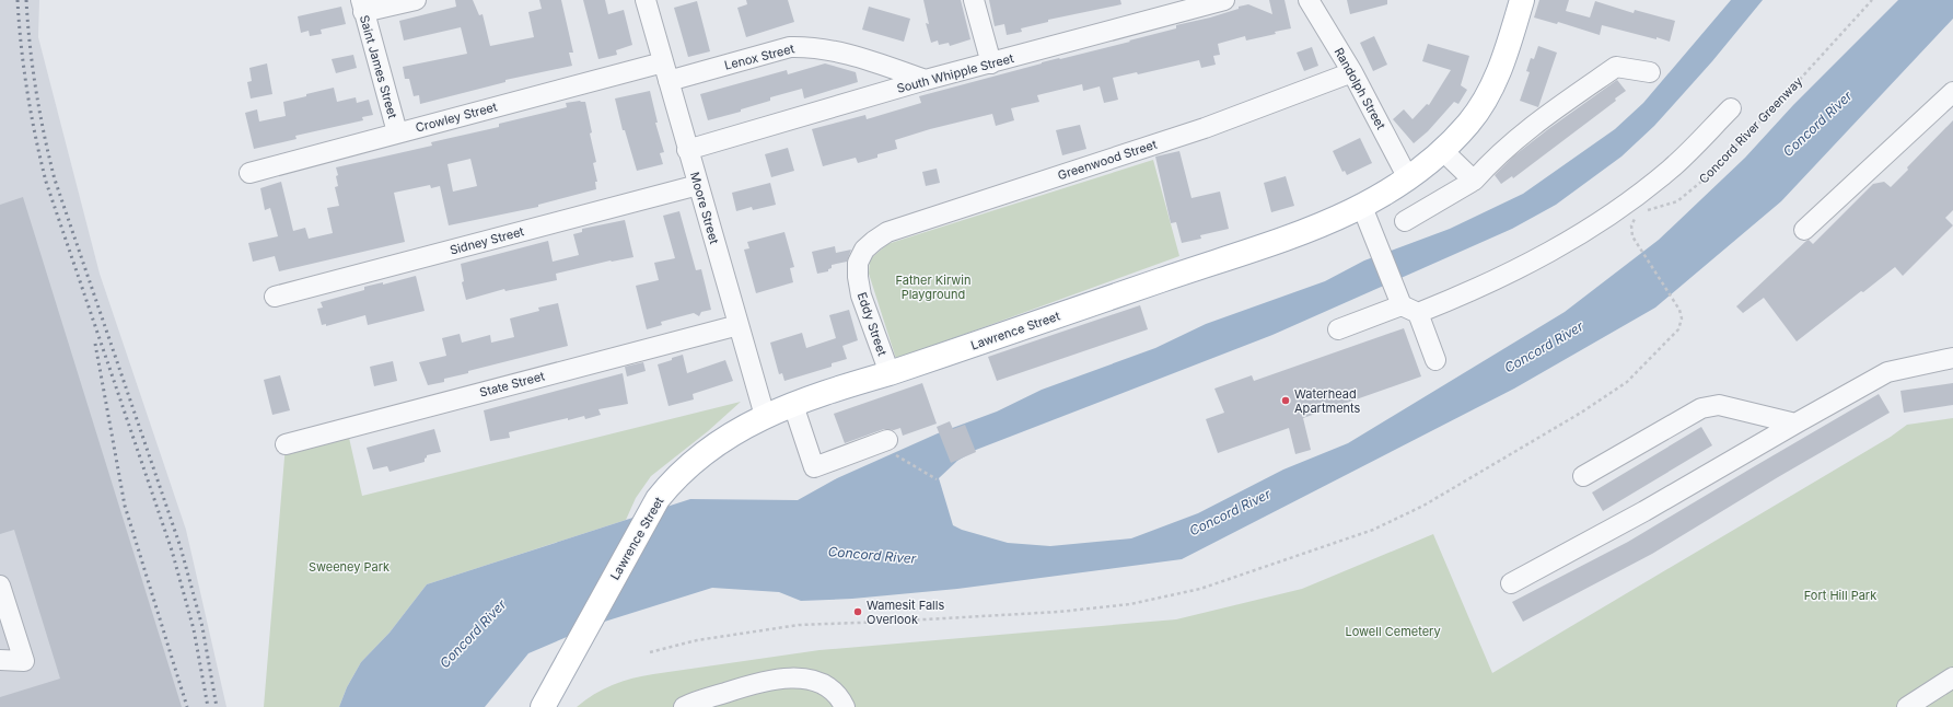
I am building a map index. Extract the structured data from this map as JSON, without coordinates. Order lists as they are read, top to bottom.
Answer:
{
  "streets": {
    "main road": ["Lawrence Street"],
    "street": [
      "Lenox Street",
      "Saint James Street",
      "South Whipple Street",
      "Randolph Street",
      "Crowley Street",
      "Greenwood Street",
      "Moore Street",
      "Sidney Street",
      "Eddy Street",
      "State Street"
    ],
    "path": ["Concord River Greenway"]
  },
  "crossings": [
    ["Lenox Street", "South Whipple Street"],
    ["Lenox Street", "Crowley Street"],
    ["Lenox Street", "Moore Street"],
    ["Saint James Street", "Crowley Street"],
    ["South Whipple Street", "Moore Street"],
    ["Randolph Street", "Greenwood Street"],
    ["Randolph Street", "Lawrence Street"],
    ["Crowley Street", "Moore Street"],
    ["Greenwood Street", "Eddy Street"],
    ["Moore Street", "Sidney Street"],
    ["Moore Street", "Lawrence Street"],
    ["Moore Street", "State Street"],
    ["Eddy Street", "Lawrence Street"]
  ],
  "water": ["Concord River"],
  "parks": [
    "Father Kirwin Playground",
    "Sweeney Park",
    "Fort Hill Park",
    "Lowell Cemetery"
  ],
  "places": ["Waterhead Apartments", "Wamesit Falls Overlook"]
}
